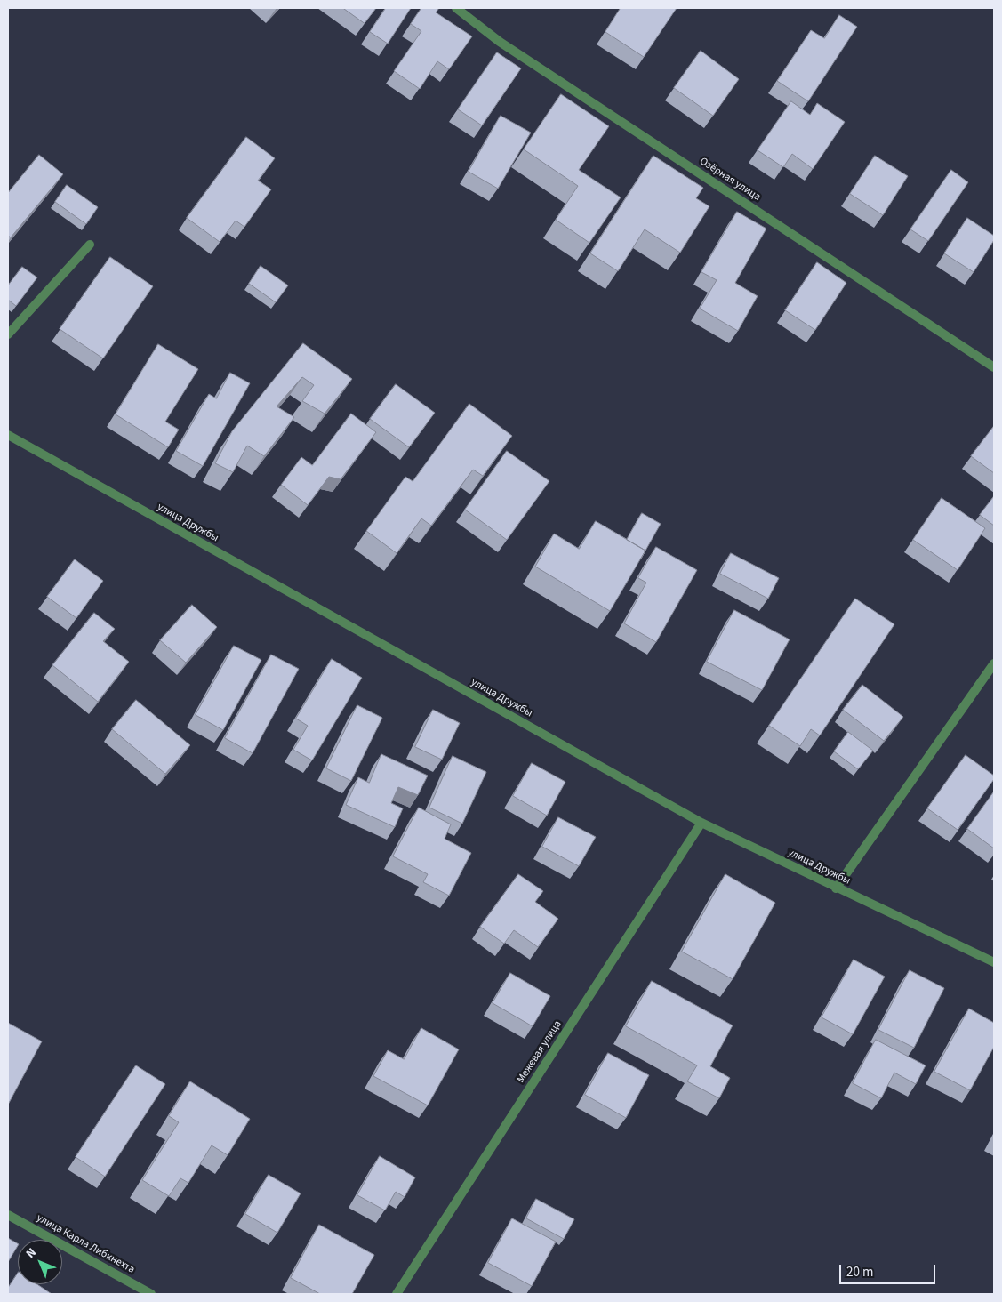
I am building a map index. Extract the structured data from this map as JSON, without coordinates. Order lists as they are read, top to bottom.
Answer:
{
  "streets": {
    "street": [
      "Озёрная улица",
      "улица Дружбы",
      "Межевая улица",
      "улица Карла Либкнехта"
    ]
  },
  "crossings": [
    ["улица Дружбы", "Межевая улица"]
  ],
  "scale_bar": "20 m",
  "north": "top left"
}
